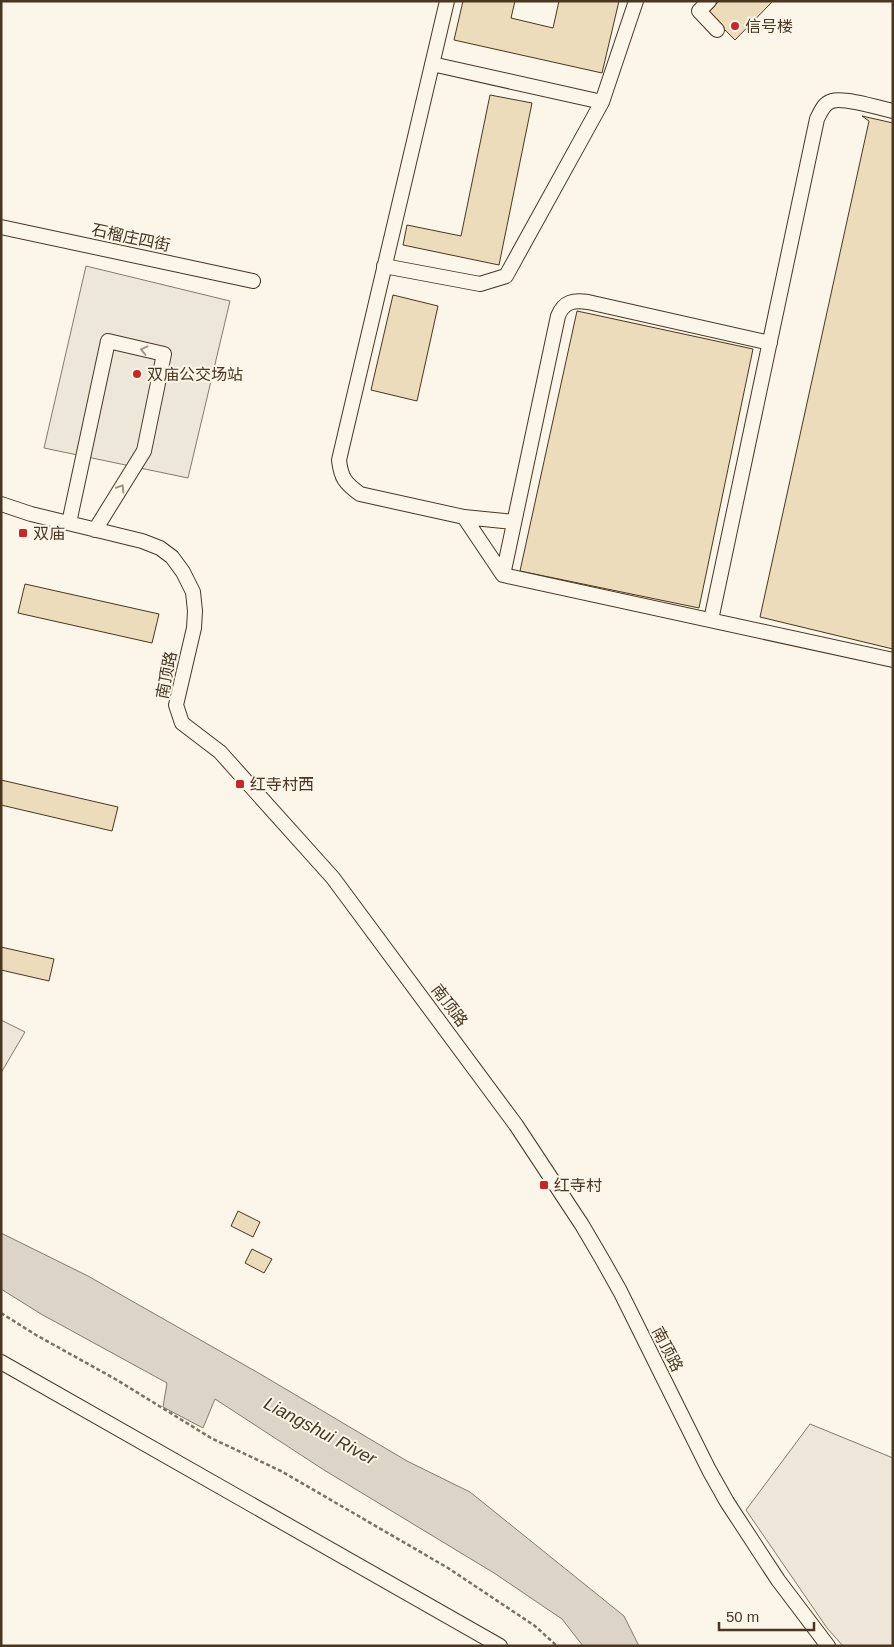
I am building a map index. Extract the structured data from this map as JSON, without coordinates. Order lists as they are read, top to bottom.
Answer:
{
  "streets": {
    "street": ["石榴庄四街", "南顶路"]
  },
  "water": ["Liangshui River"],
  "places": {
    "other": ["信号楼", "双庙公交场站"],
    "transit": ["双庙", "红寺村西", "红寺村"]
  },
  "scale_bar": "50 m"
}
